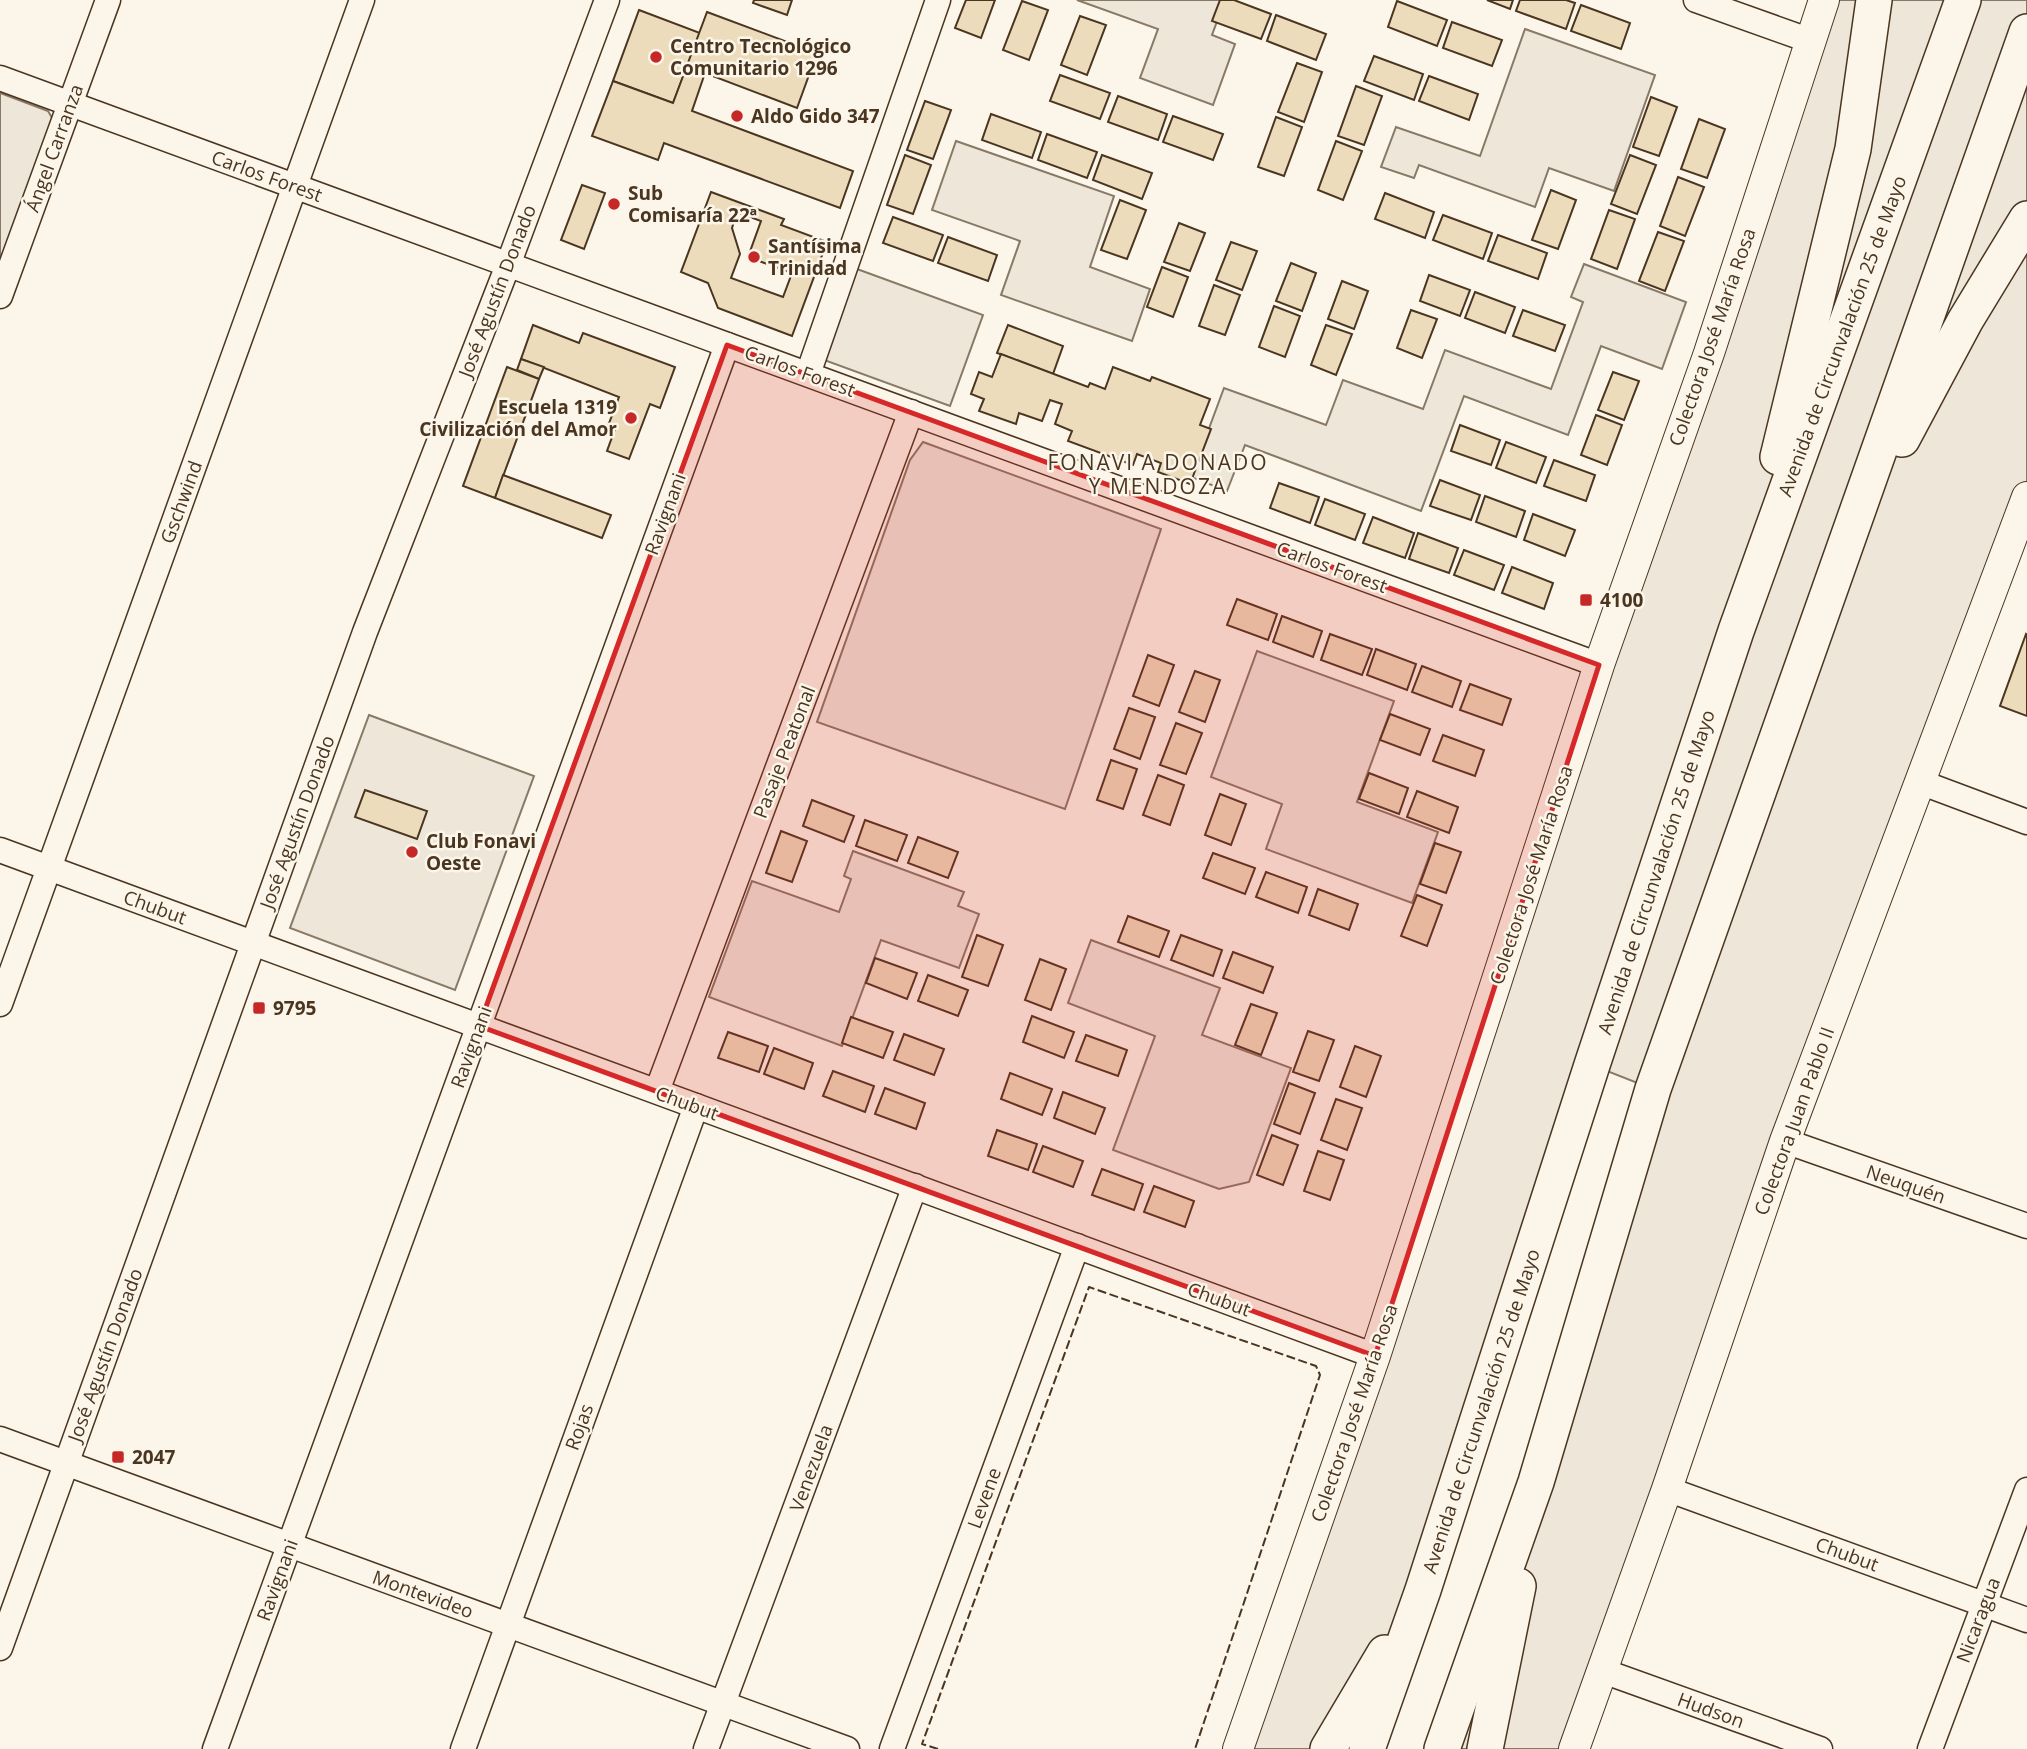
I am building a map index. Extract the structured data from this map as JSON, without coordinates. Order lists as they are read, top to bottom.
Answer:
{
  "streets": {
    "highway": ["Avenida de Circunvalación 25 de Mayo"],
    "main road": ["Colectora José María Rosa", "Colectora Juan Pablo II"],
    "street": [
      "Ángel Carranza",
      "Carlos Forest",
      "José Agustín Donado",
      "Gschwind",
      "Ravignani",
      "Pasaje Peatonal",
      "Chubut",
      "Neuquén",
      "Rojas",
      "Venezuela",
      "Levene",
      "Montevideo",
      "Nicaragua",
      "Hudson"
    ]
  },
  "crossings": [
    ["Ángel Carranza", "Carlos Forest"],
    ["Carlos Forest", "José Agustín Donado"],
    ["Carlos Forest", "Colectora José María Rosa"],
    ["Carlos Forest", "Gschwind"],
    ["Carlos Forest", "Ravignani"],
    ["Carlos Forest", "Pasaje Peatonal"],
    ["José Agustín Donado", "Chubut"],
    ["José Agustín Donado", "Montevideo"],
    ["Colectora José María Rosa", "Chubut"],
    ["Gschwind", "Chubut"],
    ["Ravignani", "Chubut"],
    ["Ravignani", "Montevideo"],
    ["Pasaje Peatonal", "Chubut"],
    ["Chubut", "Colectora Juan Pablo II"],
    ["Chubut", "Rojas"],
    ["Chubut", "Venezuela"],
    ["Chubut", "Levene"],
    ["Chubut", "Nicaragua"],
    ["Colectora Juan Pablo II", "Neuquén"],
    ["Colectora Juan Pablo II", "Hudson"],
    ["Rojas", "Montevideo"],
    ["Venezuela", "Montevideo"]
  ],
  "districts": ["FONAVI A DONADO Y MENDOZA"],
  "places": {
    "other": [
      "Centro Tecnológico Comunitario 1296",
      "Aldo Gido 347",
      "Sub Comisaría 22ª",
      "Santísima Trinidad",
      "Escuela 1319 Civilización del Amor",
      "Club Fonavi Oeste"
    ],
    "transit": ["4100", "9795", "2047"]
  }
}
